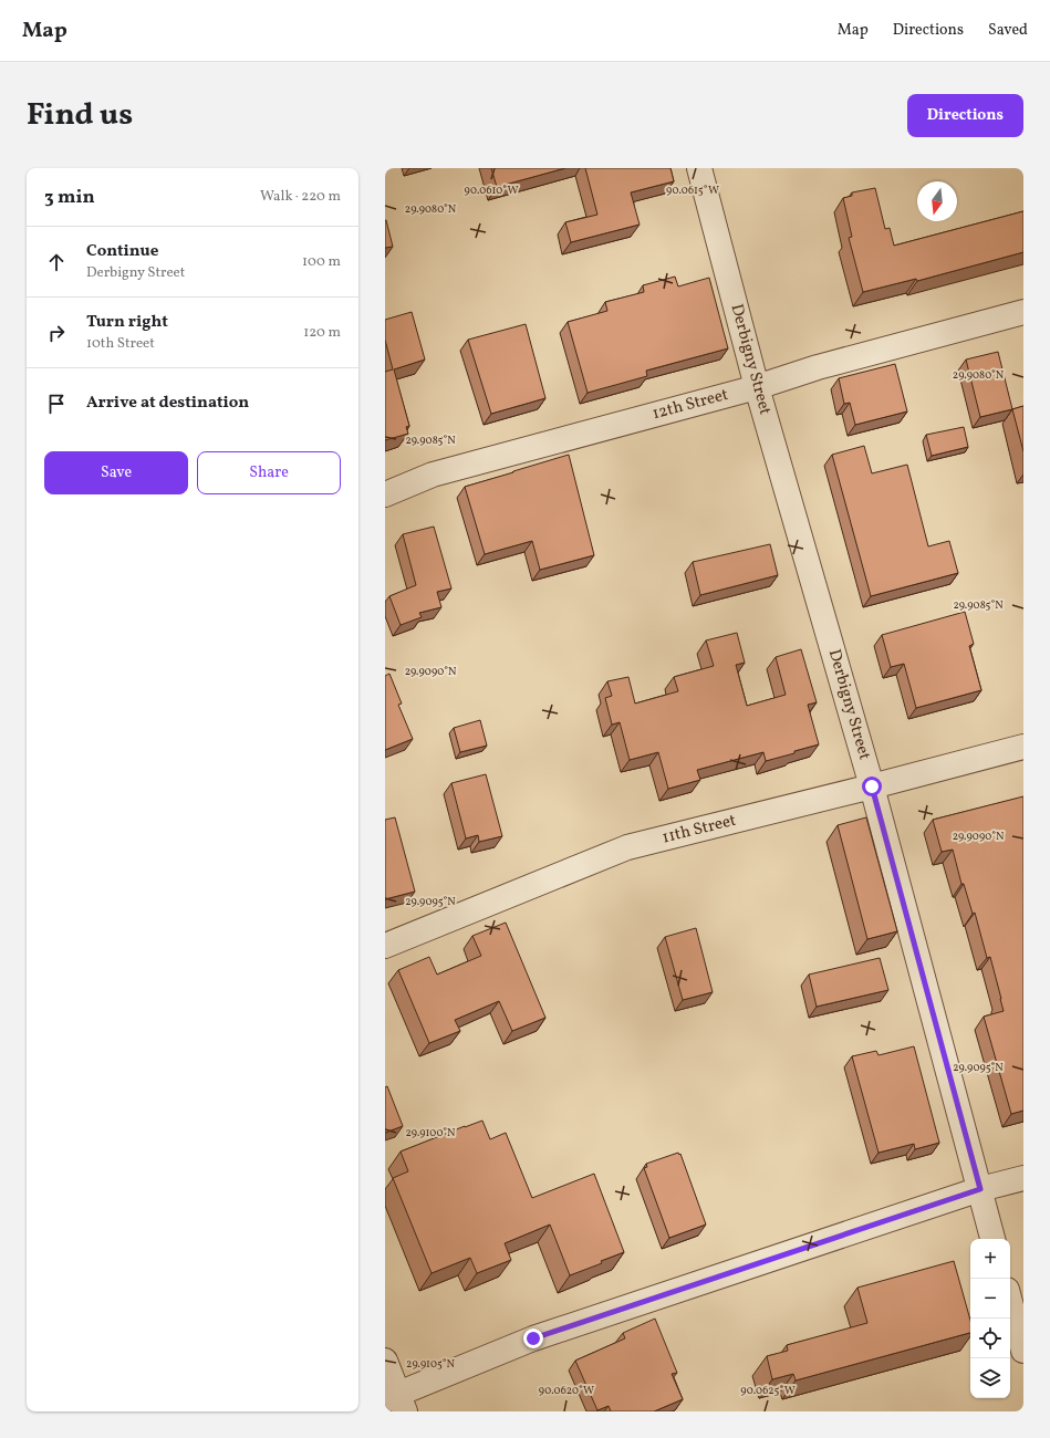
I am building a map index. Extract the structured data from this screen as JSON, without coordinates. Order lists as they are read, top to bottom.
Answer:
{
  "streets": {
    "street": ["Derbigny Street", "12th Street", "11th Street"]
  },
  "crossings": [
    ["Derbigny Street", "12th Street"],
    ["Derbigny Street", "11th Street"]
  ],
  "north": "bottom",
  "page": {
    "header": "Map",
    "nav": ["Map", "Directions", "Saved"],
    "title": "Find us",
    "buttons": [
      "Directions",
      ["Save", "Share"]
    ],
    "heading": ["3 min", "Walk · 220 m"],
    "list": [
      ["Continue", "Derbigny Street", "100 m"],
      ["Turn right", "10th Street", "120 m"],
      "Arrive at destination"
    ],
    "map_buttons": ["+", "−"]
  },
  "coordinates": [
    "90.0610°W",
    "90.0615°W",
    "29.9080°N",
    "29.9085°N",
    "29.9090°N",
    "29.9095°N",
    "29.9100°N",
    "29.9105°N",
    "90.0620°W",
    "90.0625°W"
  ]
}
